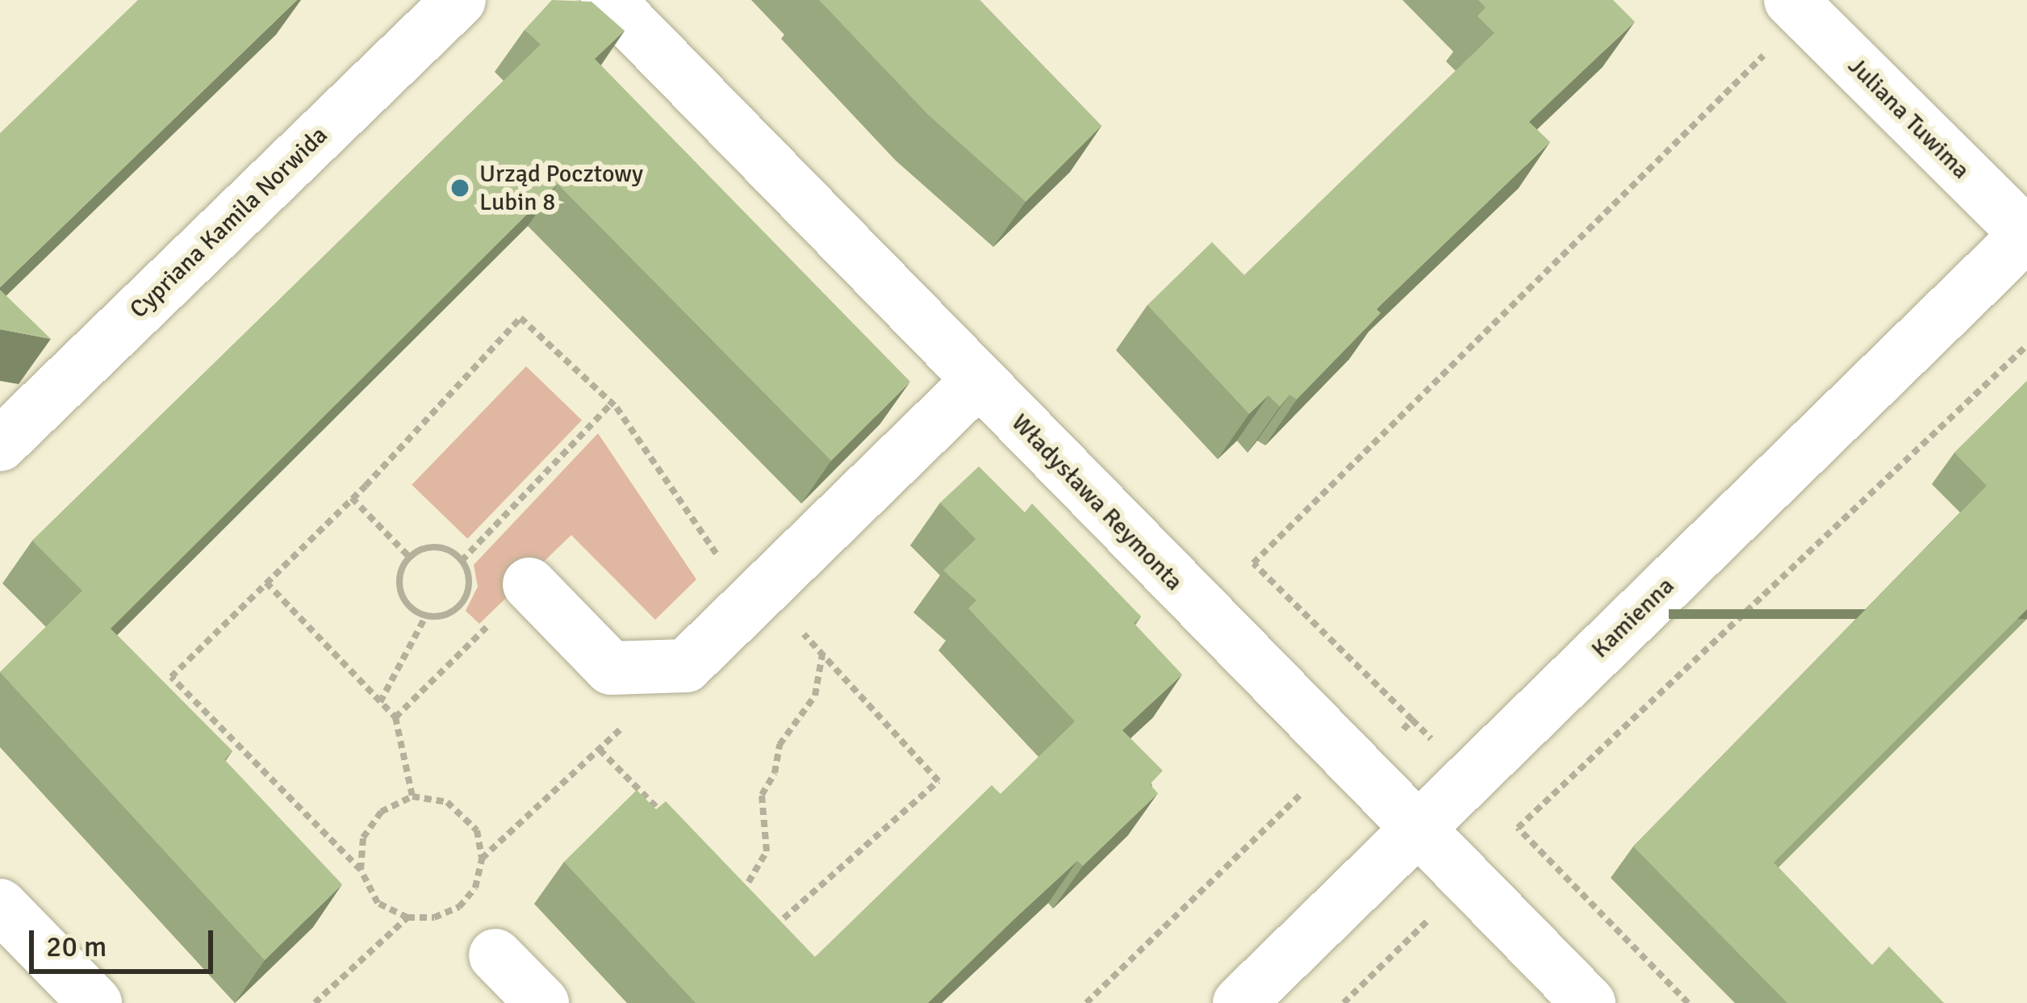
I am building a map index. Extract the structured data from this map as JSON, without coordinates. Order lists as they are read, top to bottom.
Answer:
{
  "streets": {
    "street": [
      "Juliana Tuwima",
      "Cypriana Kamila Norwida",
      "Władysława Reymonta",
      "Kamienna"
    ]
  },
  "crossings": [
    ["Juliana Tuwima", "Kamienna"],
    ["Władysława Reymonta", "Kamienna"]
  ],
  "places": ["Urząd Pocztowy Lubin 8"],
  "scale_bar": "20 m"
}
